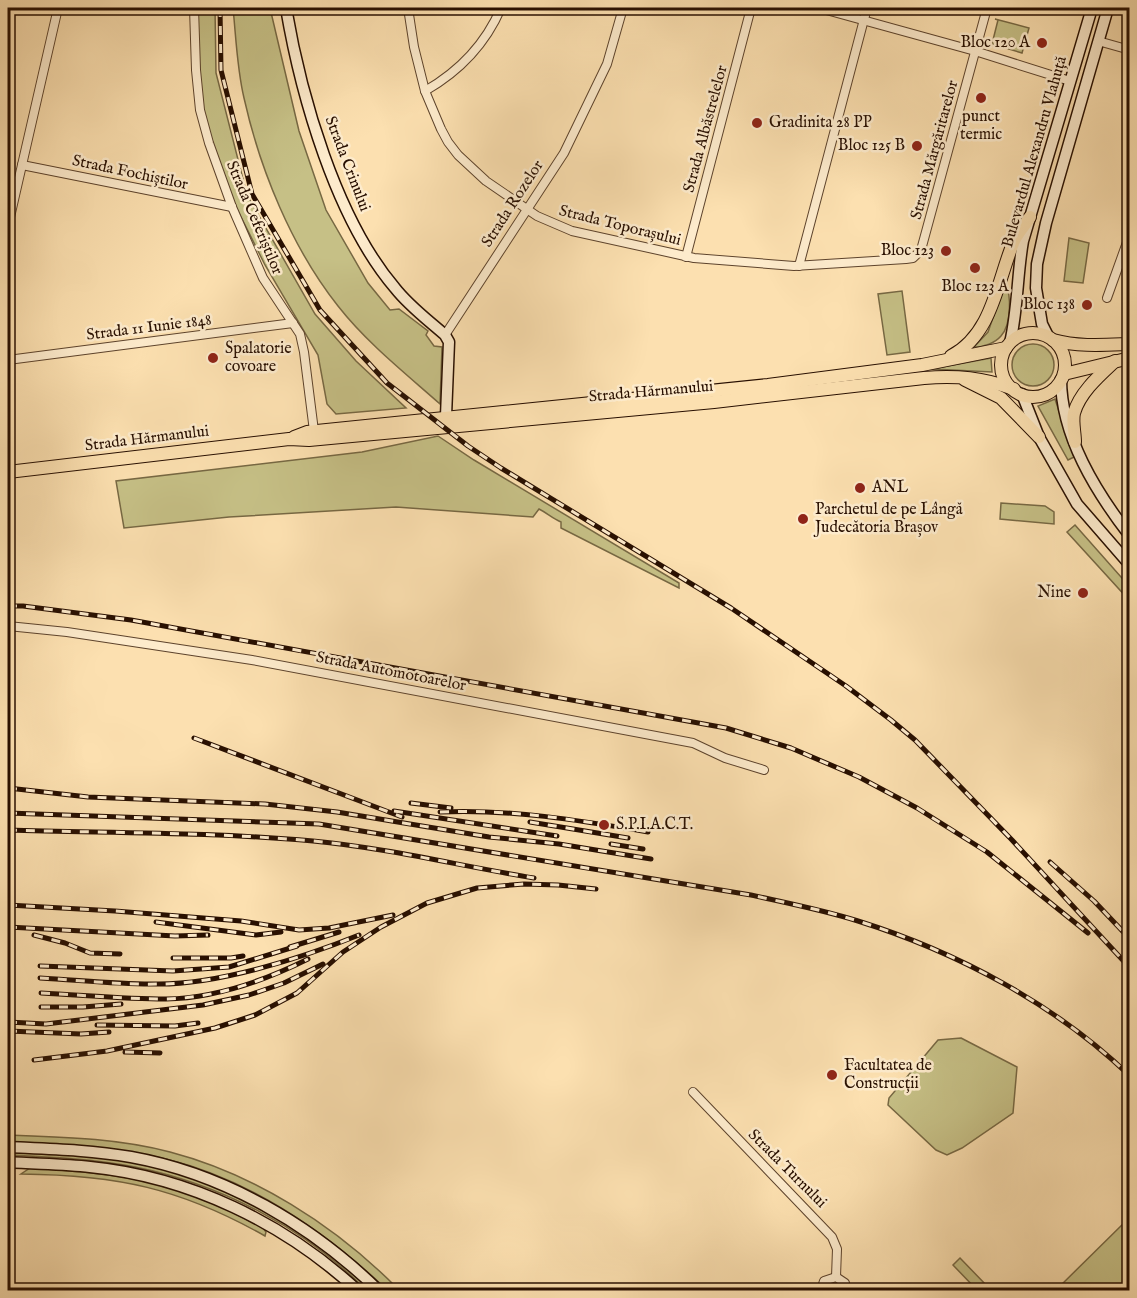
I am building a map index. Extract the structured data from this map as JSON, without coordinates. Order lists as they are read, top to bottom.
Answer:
{
  "streets": {
    "main road": ["Strada Hărmanului"],
    "street": [
      "Strada Albăstrelelor",
      "Strada Mărgăritarelor",
      "Bulevardul Alexandru Vlahuță",
      "Strada Crinului",
      "Strada Fochiștilor",
      "Strada Rozelor",
      "Strada Ceferiștilor",
      "Strada Toporașului",
      "Strada 11 Iunie 1848",
      "Strada Automotoarelor",
      "Strada Turnului"
    ]
  },
  "crossings": [
    ["Strada Albăstrelelor", "Strada Toporașului"],
    ["Strada Mărgăritarelor", "Strada Toporașului"],
    ["Bulevardul Alexandru Vlahuță", "Strada Hărmanului"],
    ["Strada Crinului", "Strada Rozelor"],
    ["Strada Fochiștilor", "Strada Ceferiștilor"],
    ["Strada Rozelor", "Strada Toporașului"],
    ["Strada Ceferiștilor", "Strada 11 Iunie 1848"],
    ["Strada Ceferiștilor", "Strada Hărmanului"]
  ],
  "places": [
    "Bloc 120 A",
    "punct termic",
    "Gradinita 28 PP",
    "Bloc 125 B",
    "Bloc 123",
    "Bloc 123 A",
    "Bloc 138",
    "Spalatorie covoare",
    "ANL",
    "Parchetul de pe Lângă Judecătoria Brașov",
    "Nine",
    "S.P.I.A.C.T.",
    "Facultatea de Construcții"
  ]
}
